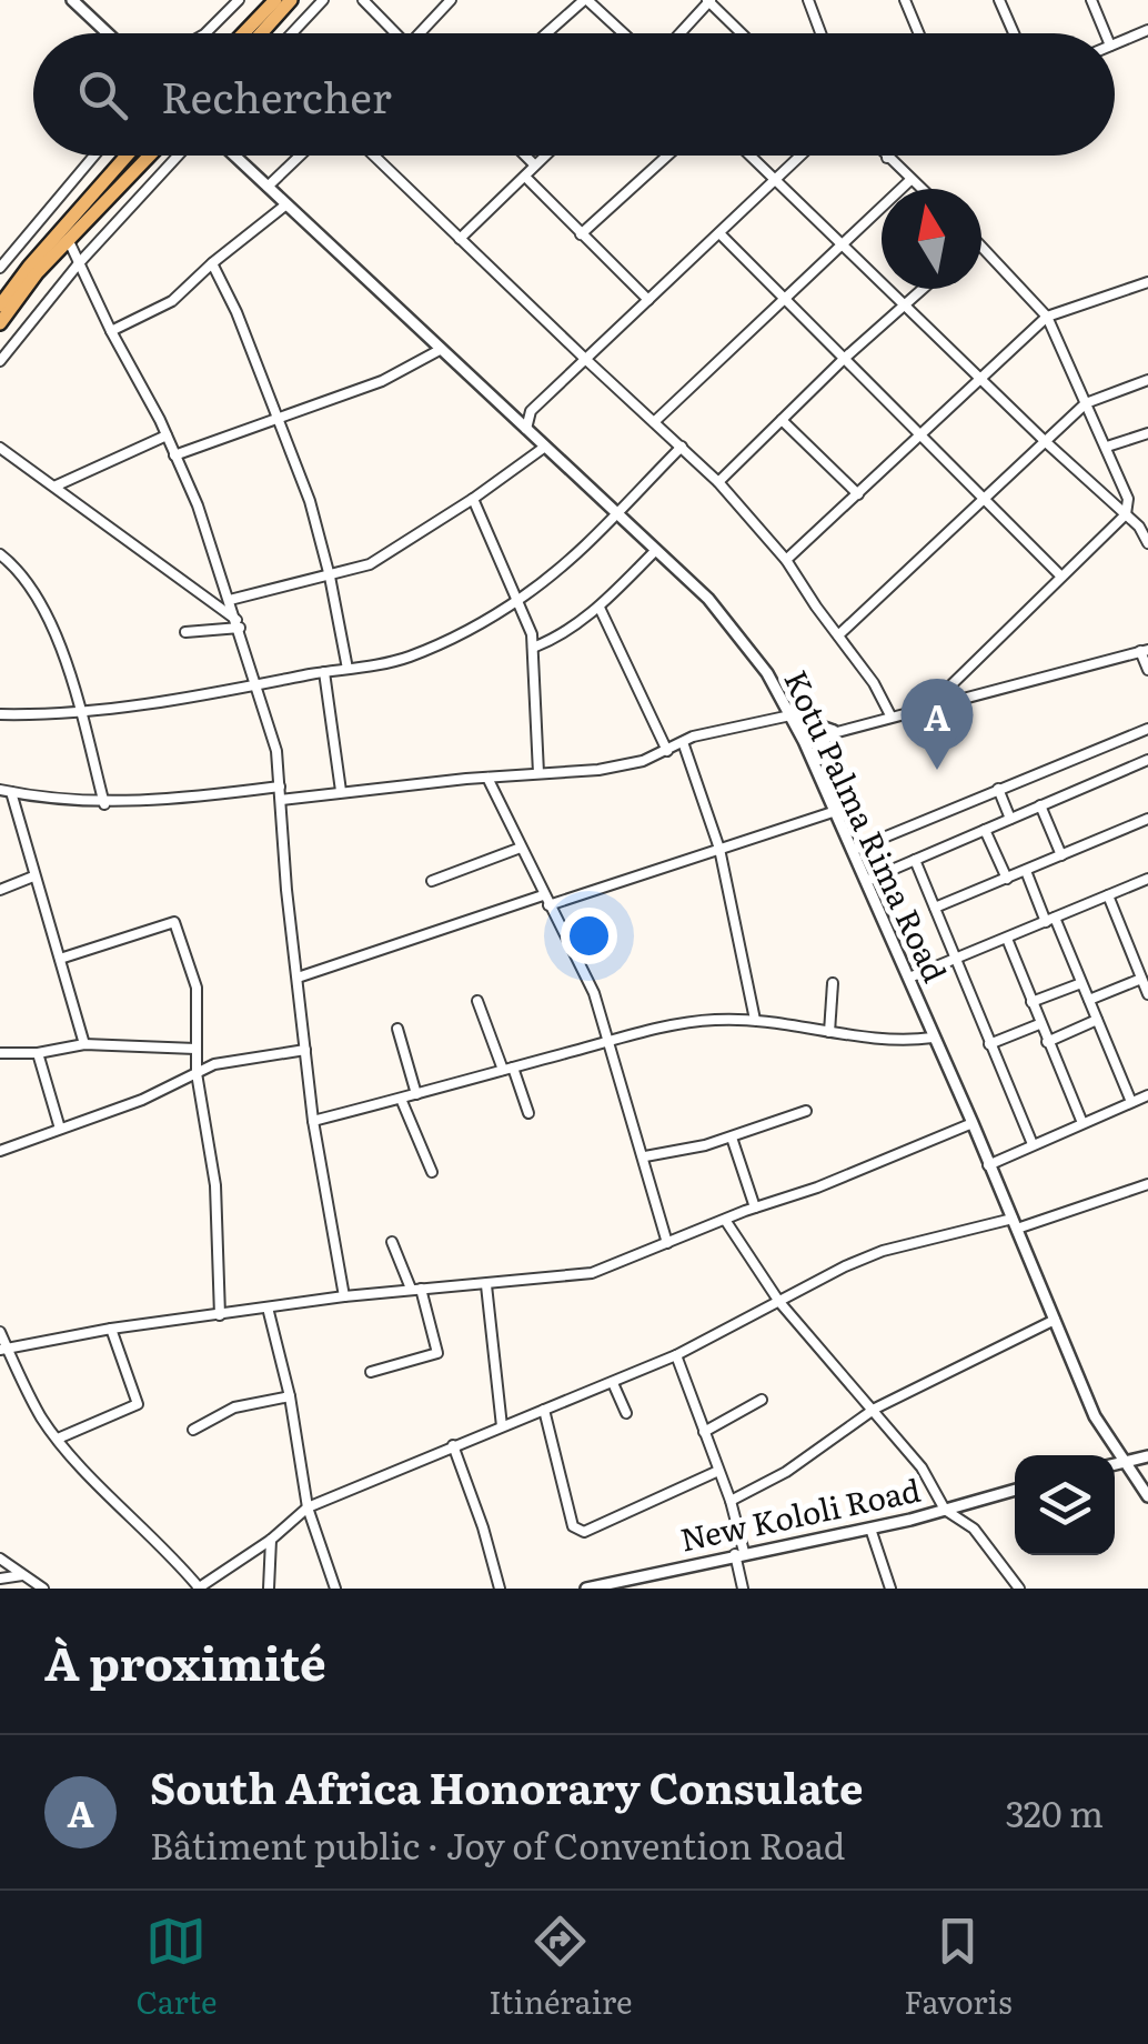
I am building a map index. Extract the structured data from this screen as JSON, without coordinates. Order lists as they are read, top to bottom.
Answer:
{
  "streets": {
    "street": ["Kotu Palma Rima Road", "New Kololi Road"]
  },
  "north": "top",
  "page": {
    "search": "Rechercher",
    "pins": "A",
    "heading": "À proximité",
    "list": [
      {
        "mark": "A",
        "name": "South Africa Honorary Consulate",
        "note": "Bâtiment public · Joy of Convention Road",
        "value": "320 m"
      }
    ],
    "nav": ["Carte", "Itinéraire", "Favoris"]
  }
}
